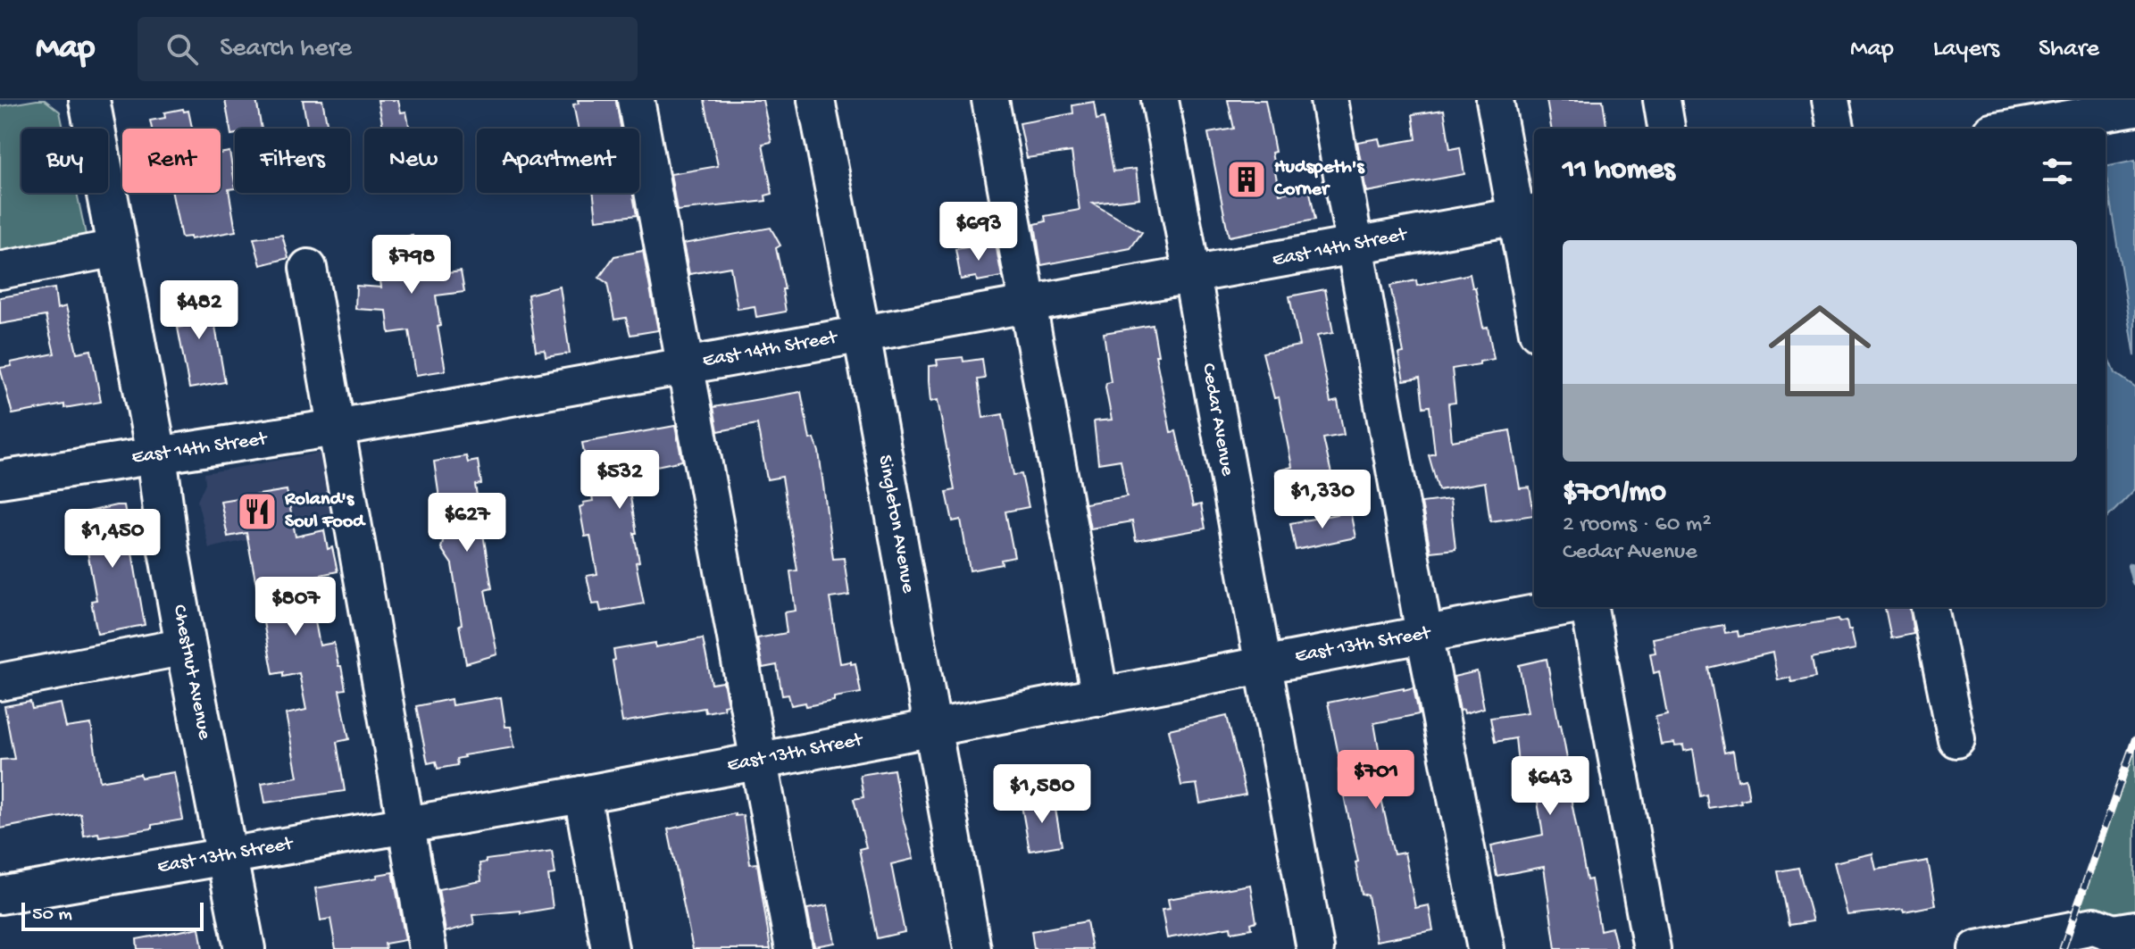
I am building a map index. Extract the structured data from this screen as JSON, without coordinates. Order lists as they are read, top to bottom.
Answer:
{
  "streets": {
    "main road": ["Chestnut Avenue"],
    "street": [
      "East 14th Street",
      "Cedar Avenue",
      "Singleton Avenue",
      "East 13th Street"
    ]
  },
  "crossings": [
    ["East 14th Street", "Cedar Avenue"],
    ["East 14th Street", "Singleton Avenue"],
    ["East 14th Street", "Chestnut Avenue"],
    ["Cedar Avenue", "East 13th Street"],
    ["Singleton Avenue", "East 13th Street"],
    ["East 13th Street", "Chestnut Avenue"]
  ],
  "places": {
    "building": ["Hudspeth's Corner"],
    "restaurant": ["Roland's Soul Food"]
  },
  "scale_bar": "50 m",
  "page": {
    "header": "Map",
    "search": "Search here",
    "nav": ["Map", "Layers", "Share"],
    "chip": [
      "Buy",
      "Rent",
      "Filters",
      "New",
      "Apartment"
    ],
    "heading": "11 homes",
    "price": [
      "$693",
      "$798",
      "$482",
      "$532",
      "$1,330",
      "$627",
      "$1,450",
      "$807",
      "$701",
      "$643",
      "$1,580"
    ],
    "list": [
      {
        "name": "$701/mo",
        "note": "2 rooms · 60 m² · Cedar Avenue"
      }
    ],
    "scale": "50 m"
  }
}
